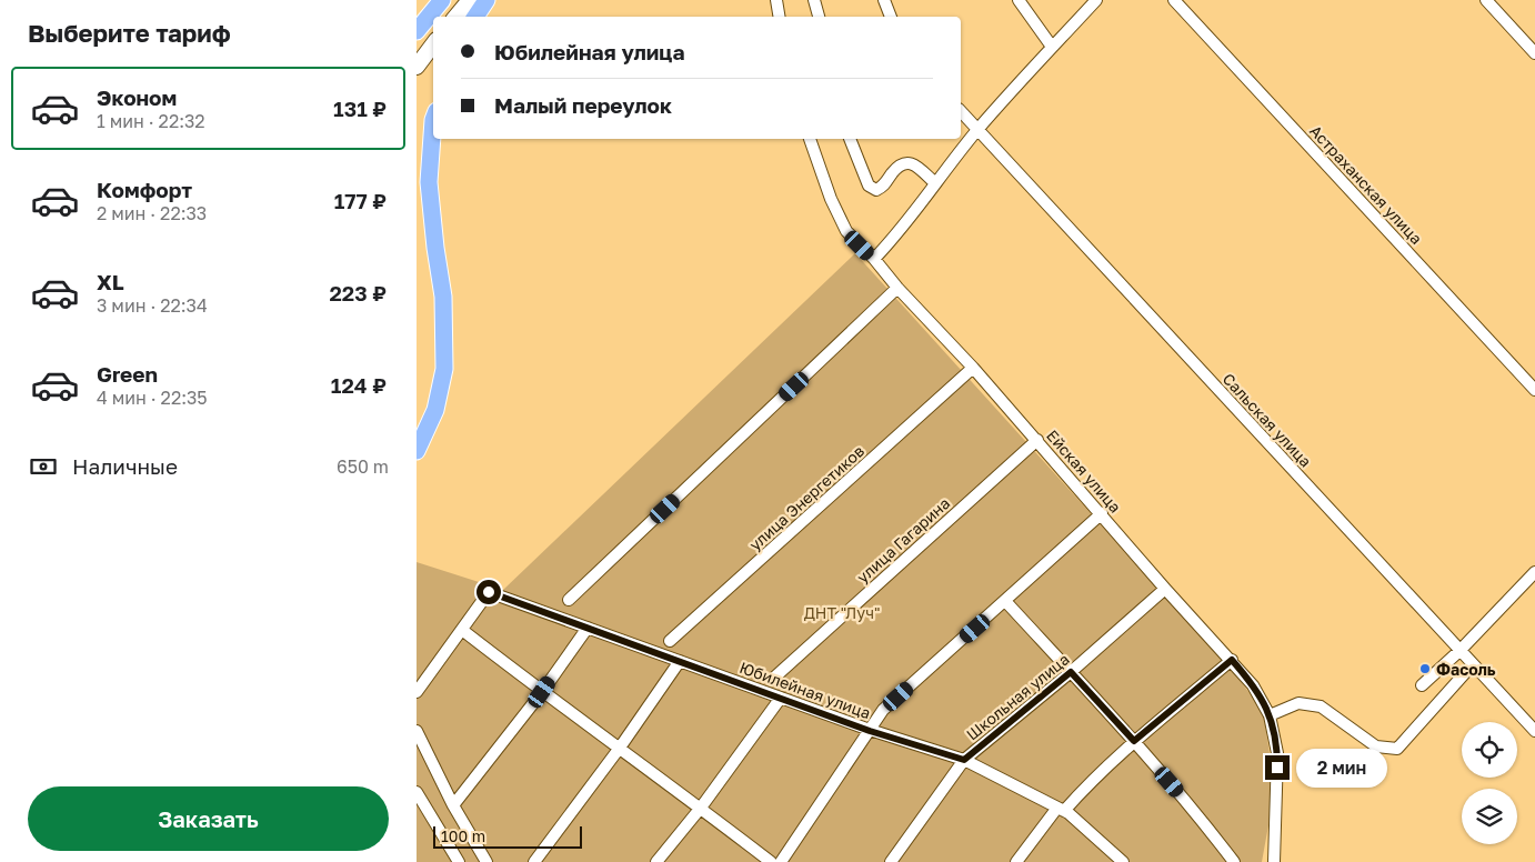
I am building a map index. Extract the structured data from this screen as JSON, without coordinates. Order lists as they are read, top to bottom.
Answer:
{
  "streets": {
    "street": [
      "Астраханская улица",
      "Сальская улица",
      "Ейская улица",
      "улица Энергетиков",
      "улица Гагарина",
      "Юбилейная улица",
      "Школьная улица"
    ]
  },
  "crossings": [
    ["Ейская улица", "улица Энергетиков"],
    ["Ейская улица", "улица Гагарина"],
    ["Ейская улица", "Школьная улица"],
    ["Юбилейная улица", "Школьная улица"]
  ],
  "parks": ["ДНТ \"Луч\""],
  "places": ["Фасоль"],
  "scale_bar": "100 m",
  "page": {
    "heading": "Выберите тариф",
    "banner": ["Юбилейная улица", "Малый переулок"],
    "list": [
      {
        "name": "Эконом",
        "note": "1 мин · 22:32",
        "value": "131 ₽"
      },
      {
        "name": "Комфорт",
        "note": "2 мин · 22:33",
        "value": "177 ₽"
      },
      {
        "name": "XL",
        "note": "3 мин · 22:34",
        "value": "223 ₽"
      },
      {
        "name": "Green",
        "note": "4 мин · 22:35",
        "value": "124 ₽"
      }
    ],
    "pay": ["Наличные", "650 m"],
    "bubble": "2 мин",
    "buttons": "Заказать",
    "scale": "100 m"
  }
}
